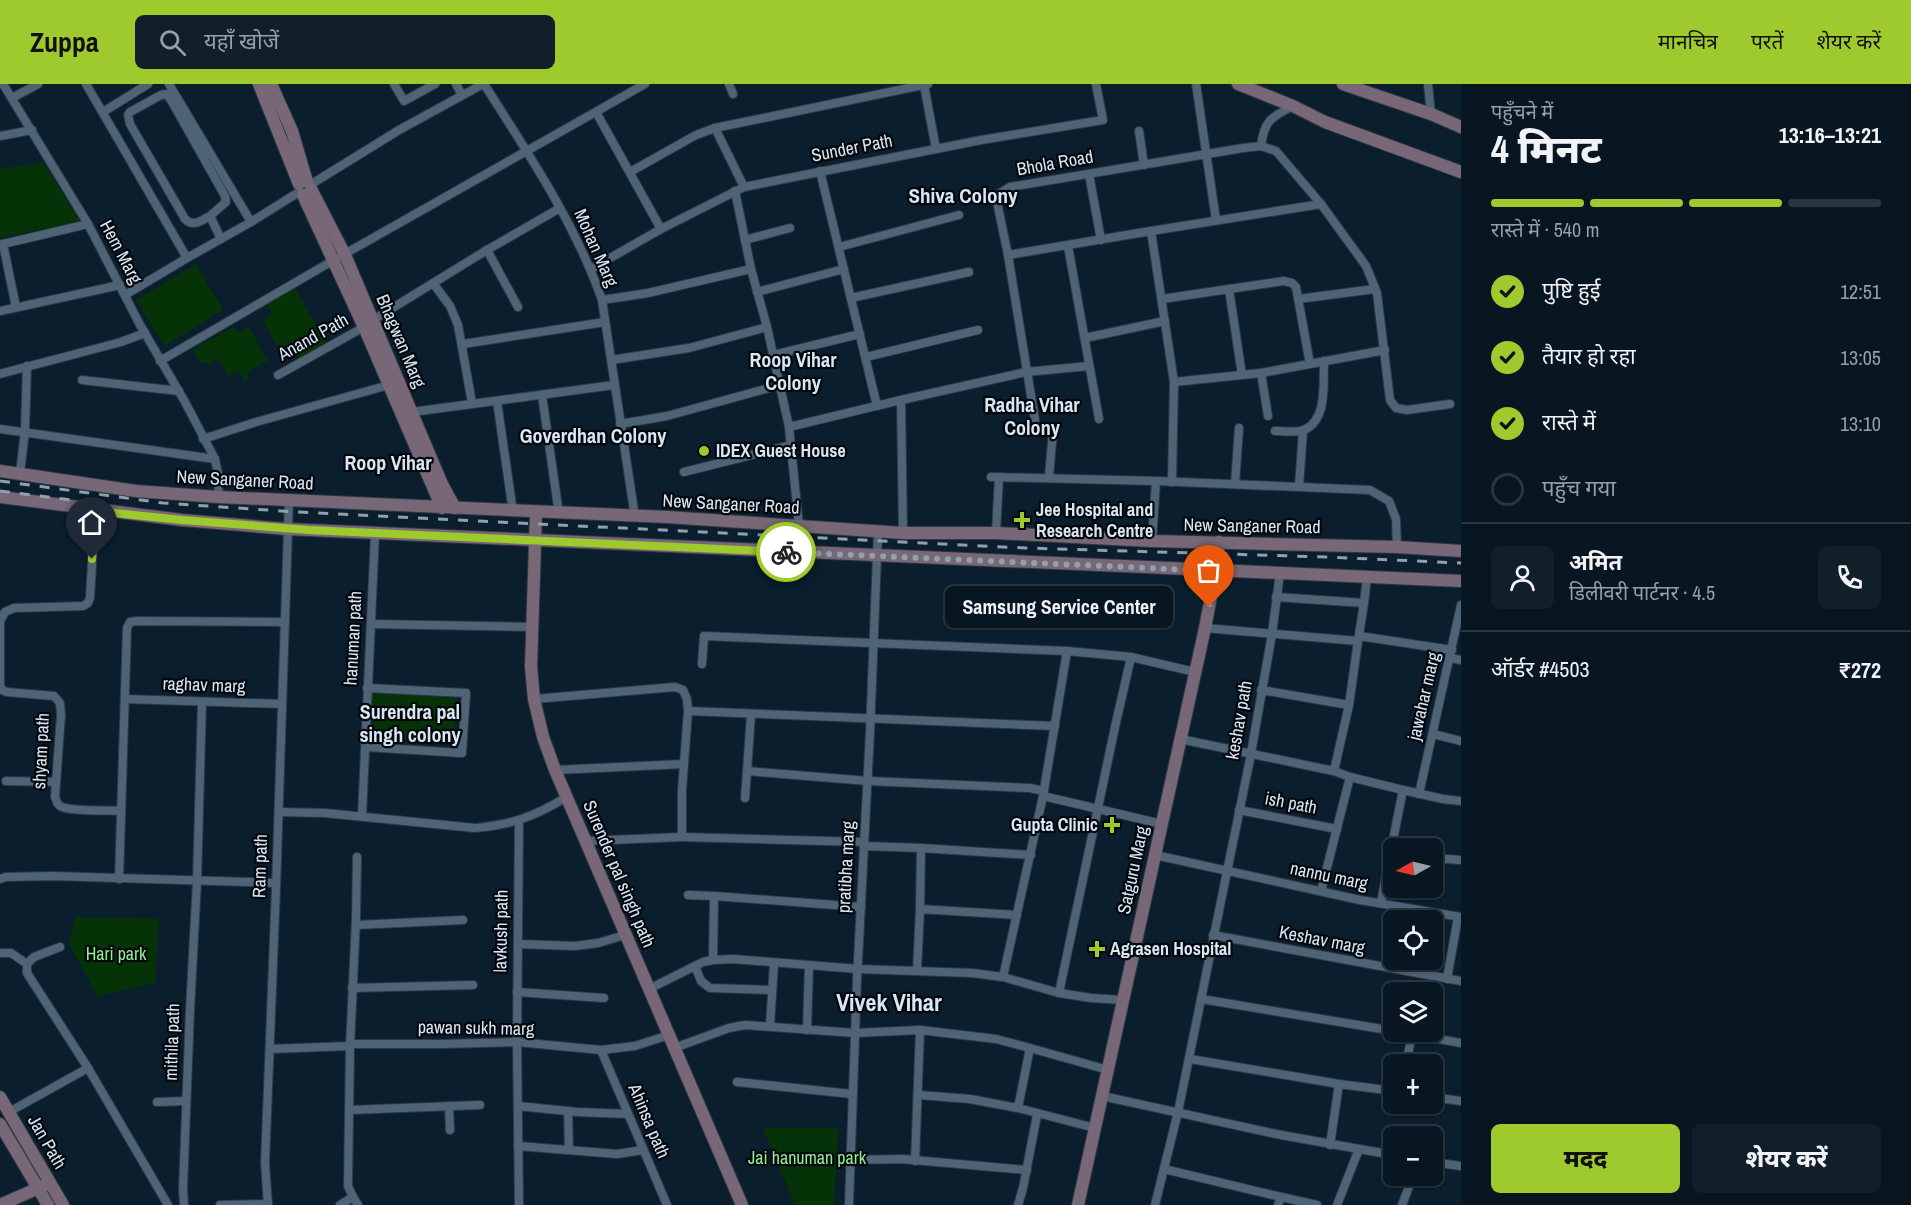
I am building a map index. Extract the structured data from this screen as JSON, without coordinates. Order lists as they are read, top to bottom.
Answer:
{
  "streets": {
    "main road": [
      "Bhagwan Marg",
      "New Sanganer Road",
      "Satguru Marg",
      "Surender pal singh path",
      "Jan Path"
    ],
    "street": [
      "Sunder Path",
      "Bhola Road",
      "Mohan Marg",
      "Hem Marg",
      "Anand Path",
      "hanuman path",
      "raghav marg",
      "jawahar marg",
      "keshav path",
      "shyam path",
      "ish path",
      "Ram path",
      "pratibha marg",
      "nannu marg",
      "lavkush path",
      "Keshav marg",
      "pawan sukh marg",
      "mithila path",
      "Ahinsa path"
    ]
  },
  "crossings": [
    ["Sunder Path", "Mohan Marg"],
    ["Mohan Marg", "Anand Path"],
    ["Mohan Marg", "New Sanganer Road"],
    ["Hem Marg", "New Sanganer Road"],
    ["Anand Path", "Bhagwan Marg"],
    ["Bhagwan Marg", "New Sanganer Road"],
    ["New Sanganer Road", "Ram path"],
    ["New Sanganer Road", "pratibha marg"],
    ["New Sanganer Road", "Satguru Marg"],
    ["New Sanganer Road", "Surender pal singh path"],
    ["raghav marg", "Ram path"],
    ["raghav marg", "mithila path"],
    ["keshav path", "ish path"],
    ["keshav path", "nannu marg"],
    ["keshav path", "Keshav marg"],
    ["Ram path", "pawan sukh marg"],
    ["Satguru Marg", "nannu marg"],
    ["Surender pal singh path", "pawan sukh marg"],
    ["lavkush path", "pawan sukh marg"],
    ["pawan sukh marg", "Ahinsa path"]
  ],
  "districts": [
    "Shiva Colony",
    "Roop Vihar Colony",
    "Radha Vihar Colony",
    "Goverdhan Colony",
    "Roop Vihar",
    "Surendra pal singh colony",
    "Vivek Vihar"
  ],
  "parks": ["Hari park", "Jai hanuman park"],
  "places": {
    "other": ["IDEX Guest House", "Samsung Service Center"],
    "health": ["Jee Hospital and Research Centre", "Gupta Clinic", "Agrasen Hospital"]
  },
  "north": "left",
  "page": {
    "header": "Zuppa",
    "search": "यहाँ खोजें",
    "nav": ["मानचित्र", "परतें", "शेयर करें"],
    "heading": ["4 मिनट", "पहुँचने में", "13:16–13:21"],
    "panel": [
      "अमित",
      "डिलीवरी पार्टनर · 4.5",
      "ऑर्डर #4503",
      "₹272"
    ],
    "bar": "रास्ते में · 540 m",
    "list": [
      ["पुष्टि हुई", "12:51"],
      ["तैयार हो रहा", "13:05"],
      ["रास्ते में", "13:10"],
      "पहुँच गया"
    ],
    "bubble": "Samsung Service Center",
    "map_buttons": ["+", "−"],
    "buttons": ["मदद", "शेयर करें"]
  }
}
